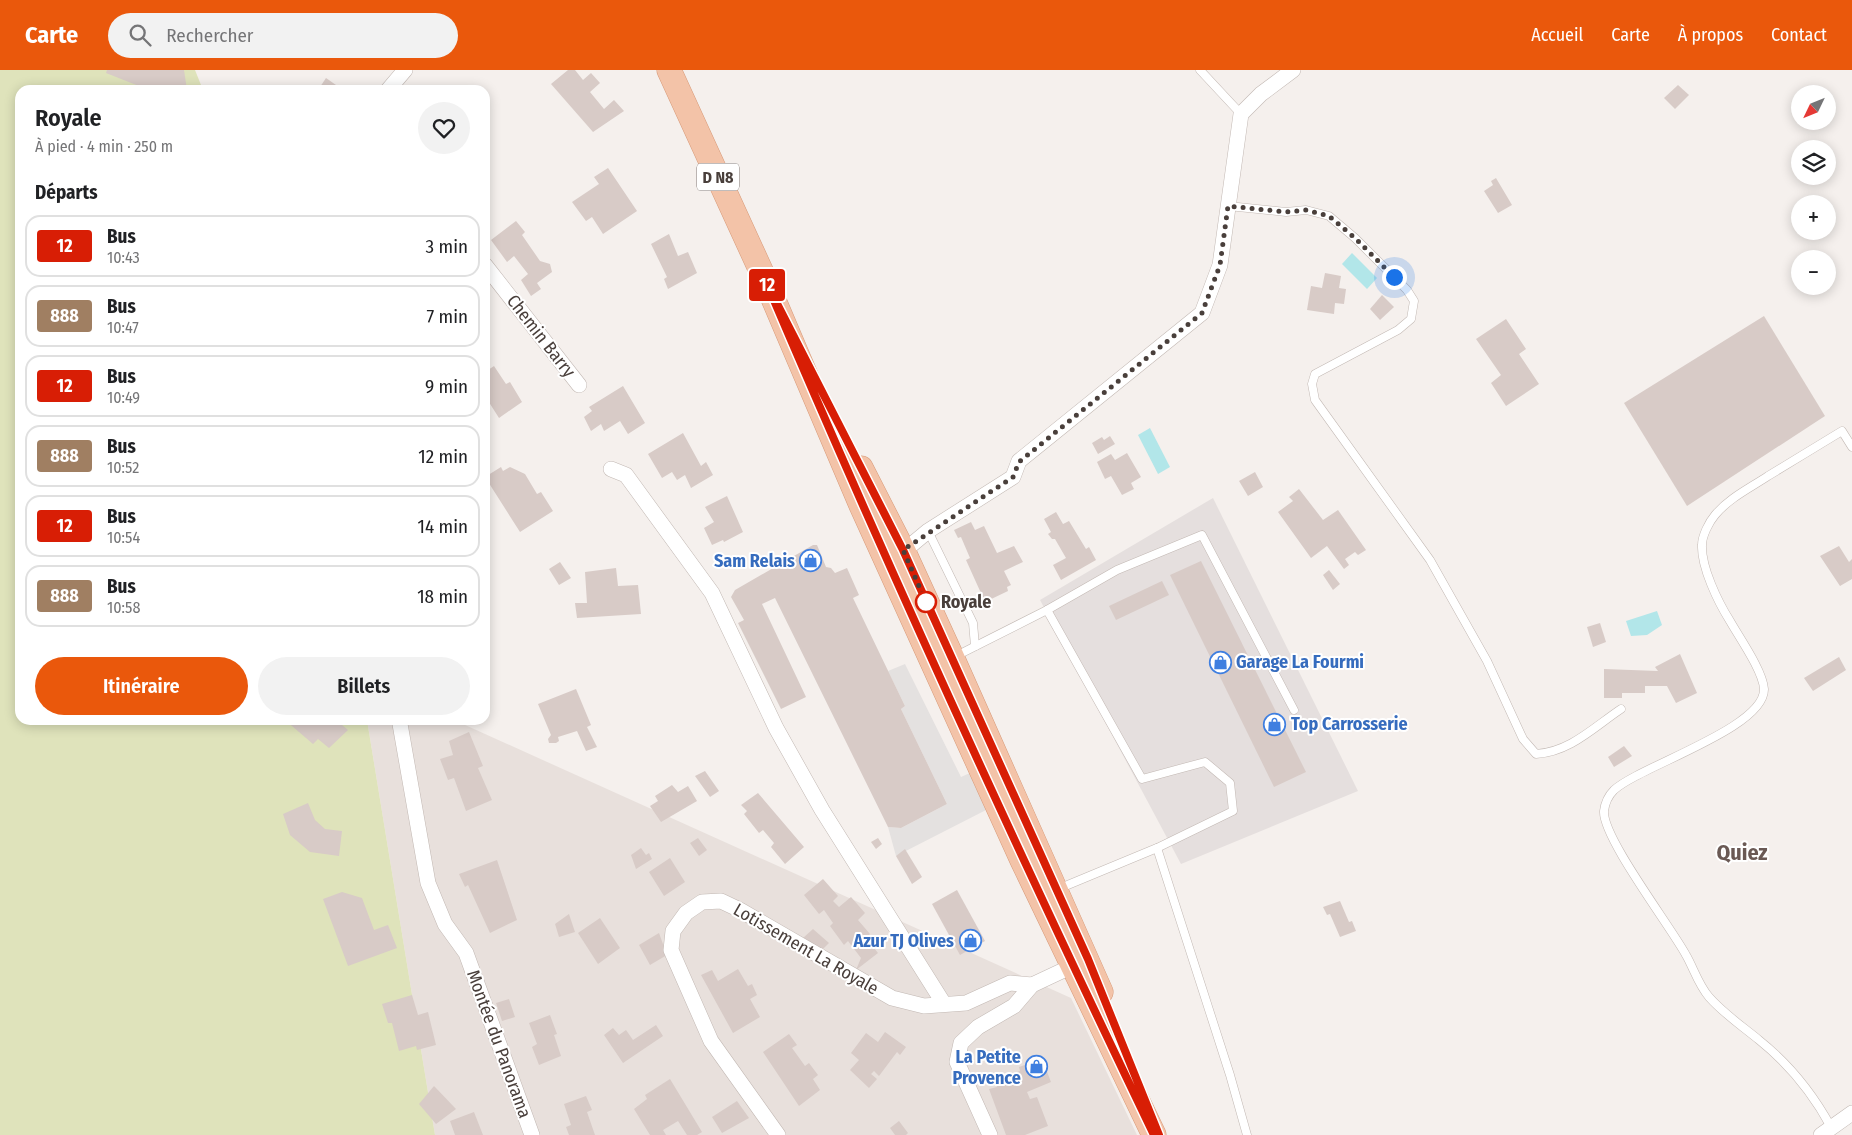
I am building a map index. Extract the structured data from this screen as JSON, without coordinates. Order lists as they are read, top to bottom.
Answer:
{
  "streets": {
    "main road": ["D N8"],
    "street": ["Chemin Barry", "Lotissement La Royale", "Montée du Panorama"]
  },
  "districts": ["Quiez"],
  "places": {
    "shop": [
      "Sam Relais",
      "Garage La Fourmi",
      "Top Carrosserie",
      "Azur TJ Olives",
      "La Petite Provence"
    ],
    "other": ["Royale"]
  },
  "lines": ["bus line 12"],
  "north": "bottom left",
  "page": {
    "header": "Carte",
    "search": "Rechercher",
    "nav": [
      "Accueil",
      "Carte",
      "À propos",
      "Contact"
    ],
    "on_map": "12",
    "map_buttons": ["+", "−"],
    "heading": [
      ["Royale", "À pied · 4 min · 250 m"],
      "Départs"
    ],
    "list": [
      {
        "mark": "12",
        "name": "Bus",
        "note": "10:43",
        "value": "3 min"
      },
      {
        "mark": "888",
        "name": "Bus",
        "note": "10:47",
        "value": "7 min"
      },
      {
        "mark": "12",
        "name": "Bus",
        "note": "10:49",
        "value": "9 min"
      },
      {
        "mark": "888",
        "name": "Bus",
        "note": "10:52",
        "value": "12 min"
      },
      {
        "mark": "12",
        "name": "Bus",
        "note": "10:54",
        "value": "14 min"
      },
      {
        "mark": "888",
        "name": "Bus",
        "note": "10:58",
        "value": "18 min"
      }
    ],
    "buttons": ["Itinéraire", "Billets"]
  }
}
